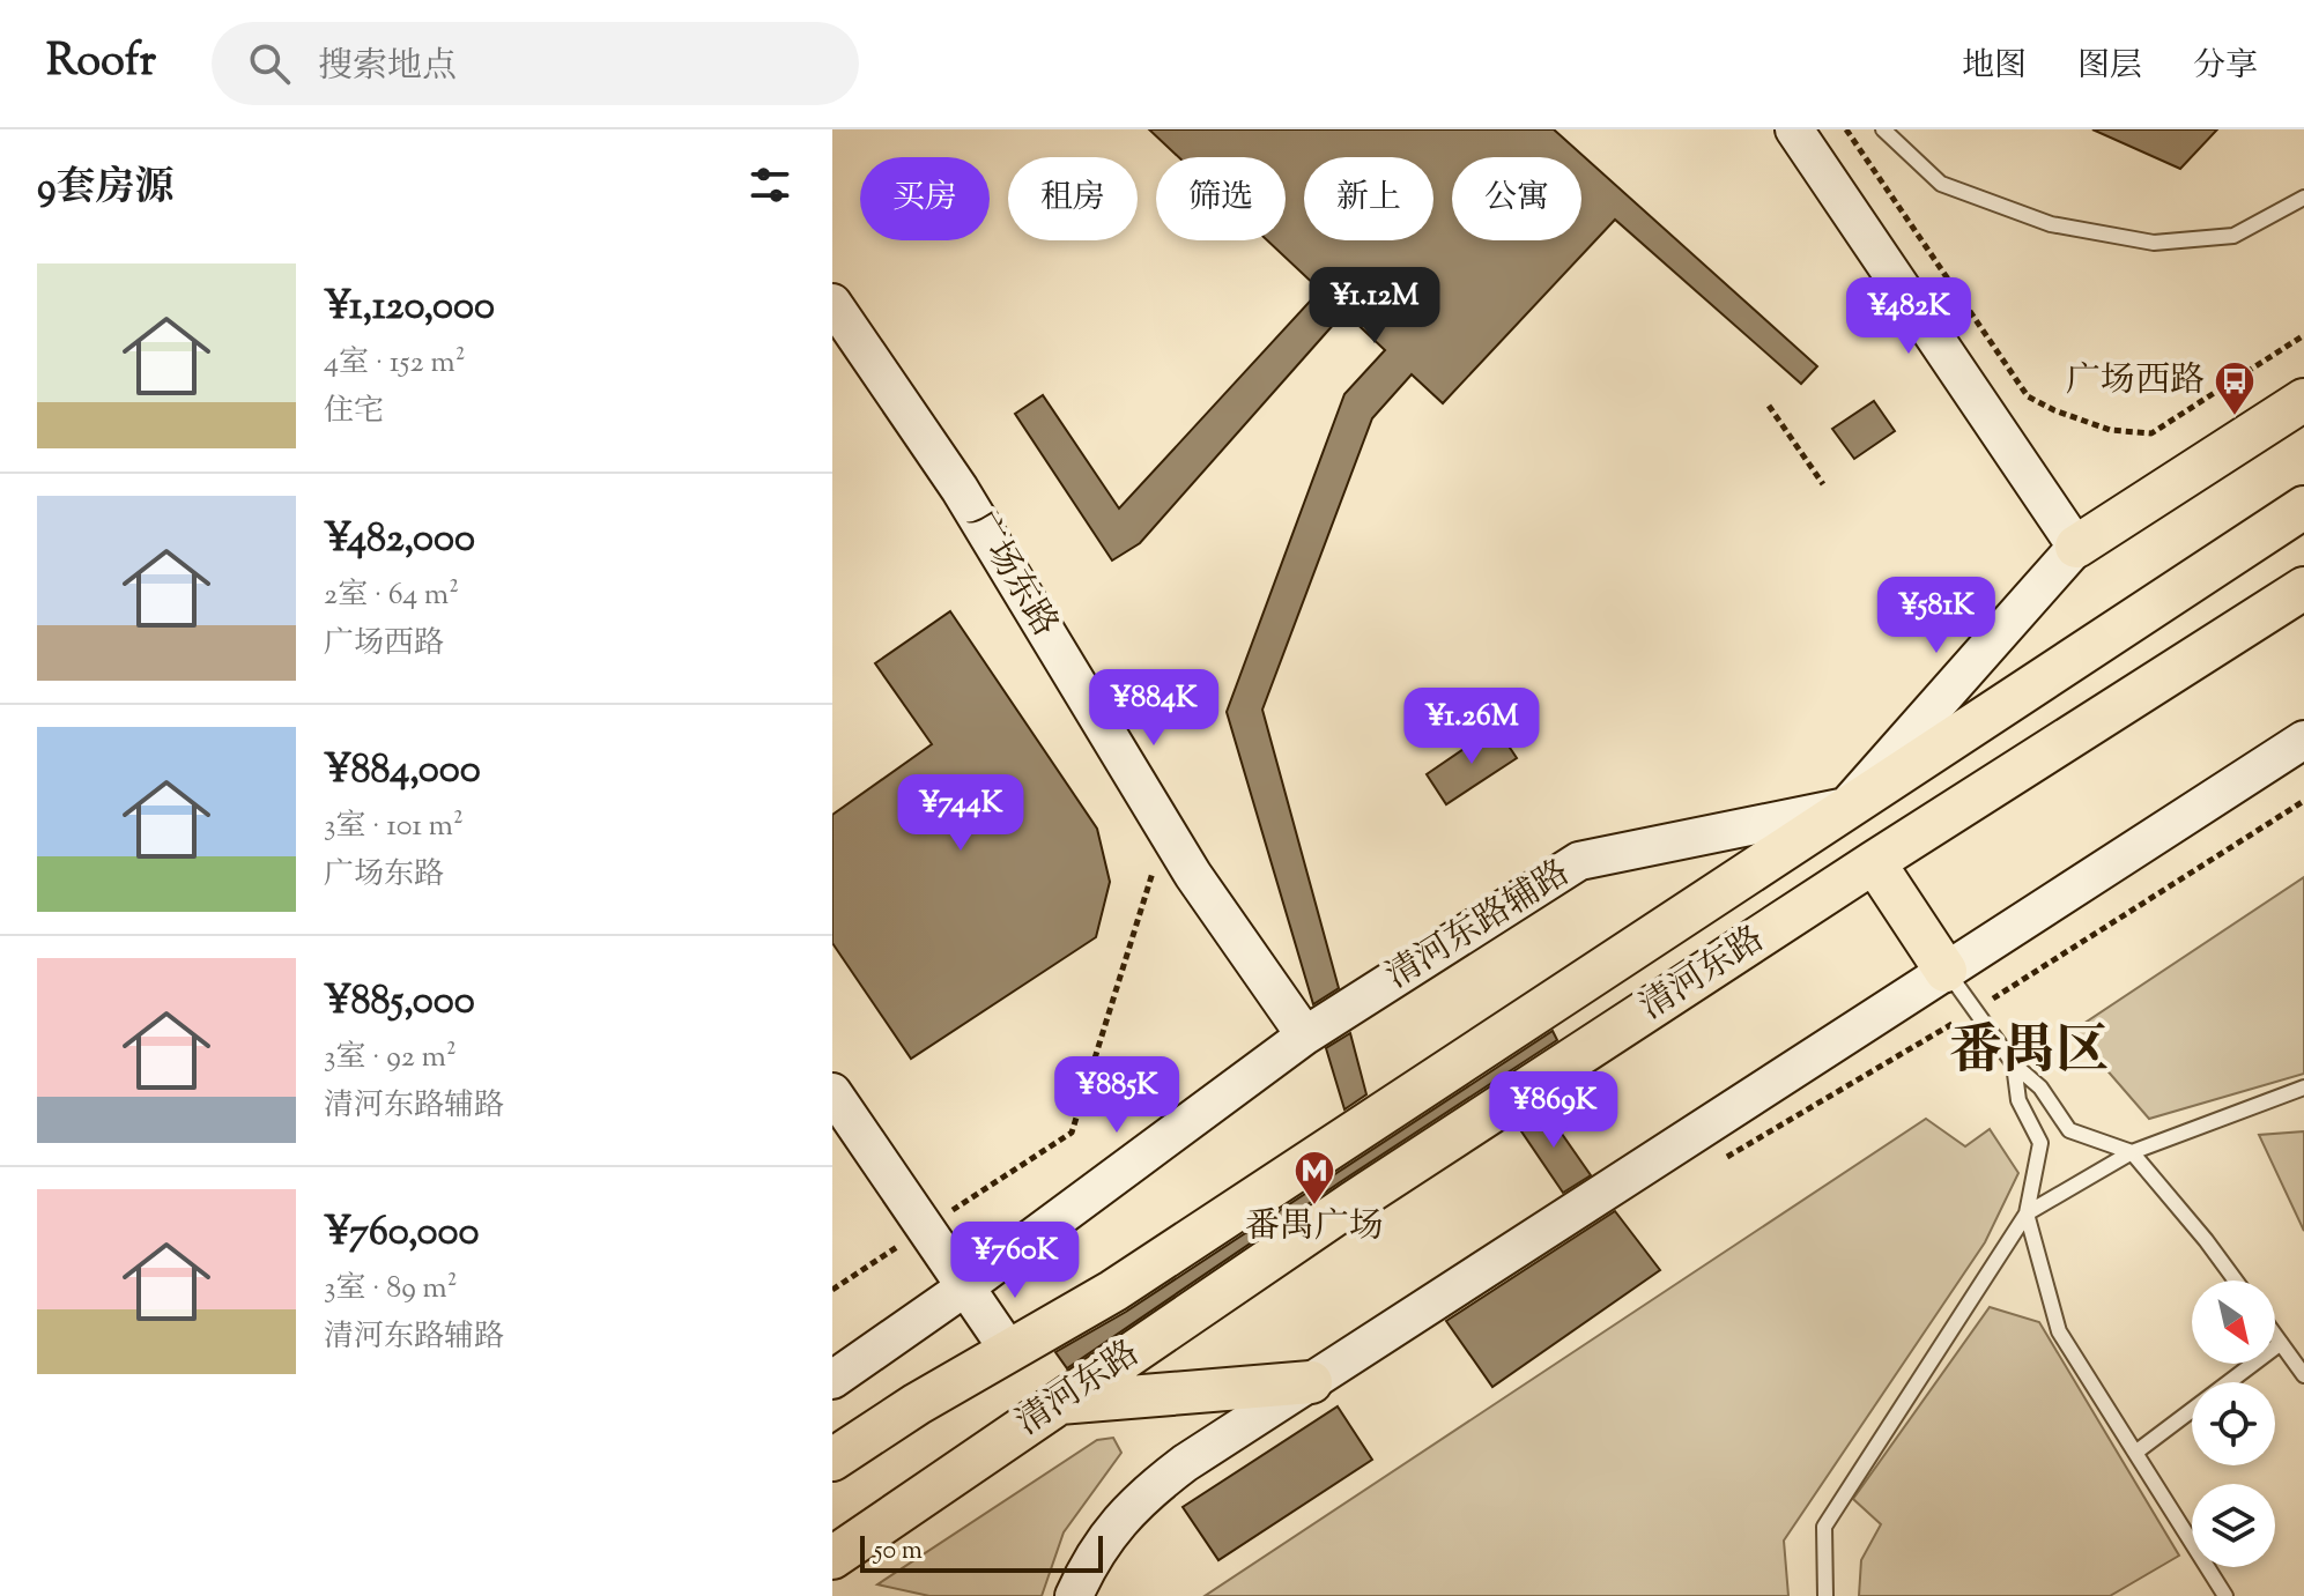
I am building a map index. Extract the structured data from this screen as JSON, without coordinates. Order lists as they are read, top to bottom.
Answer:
{
  "streets": {
    "main road": ["广场东路", "清河东路辅路", "清河东路"]
  },
  "crossings": [
    ["广场东路", "清河东路辅路"],
    ["清河东路辅路", "清河东路"]
  ],
  "districts": ["番禺区"],
  "places": {
    "bus stop": ["广场西路"],
    "metro station": ["番禺广场"]
  },
  "scale_bar": "50 m",
  "north": "bottom right",
  "page": {
    "header": "Roofr",
    "search": "搜索地点",
    "nav": ["地图", "图层", "分享"],
    "heading": "9套房源",
    "chip": [
      "买房",
      "租房",
      "筛选",
      "新上",
      "公寓"
    ],
    "list": [
      {
        "name": "¥1,120,000",
        "note": "4室 · 152 m² · 住宅"
      },
      {
        "name": "¥482,000",
        "note": "2室 · 64 m² · 广场西路"
      },
      {
        "name": "¥884,000",
        "note": "3室 · 101 m² · 广场东路"
      },
      {
        "name": "¥885,000",
        "note": "3室 · 92 m² · 清河东路辅路"
      },
      {
        "name": "¥760,000",
        "note": "3室 · 89 m² · 清河东路辅路"
      }
    ],
    "price": [
      "¥1.12M",
      "¥482K",
      "¥581K",
      "¥884K",
      "¥1.26M",
      "¥744K",
      "¥885K",
      "¥869K",
      "¥760K"
    ],
    "scale": "50 m"
  }
}
